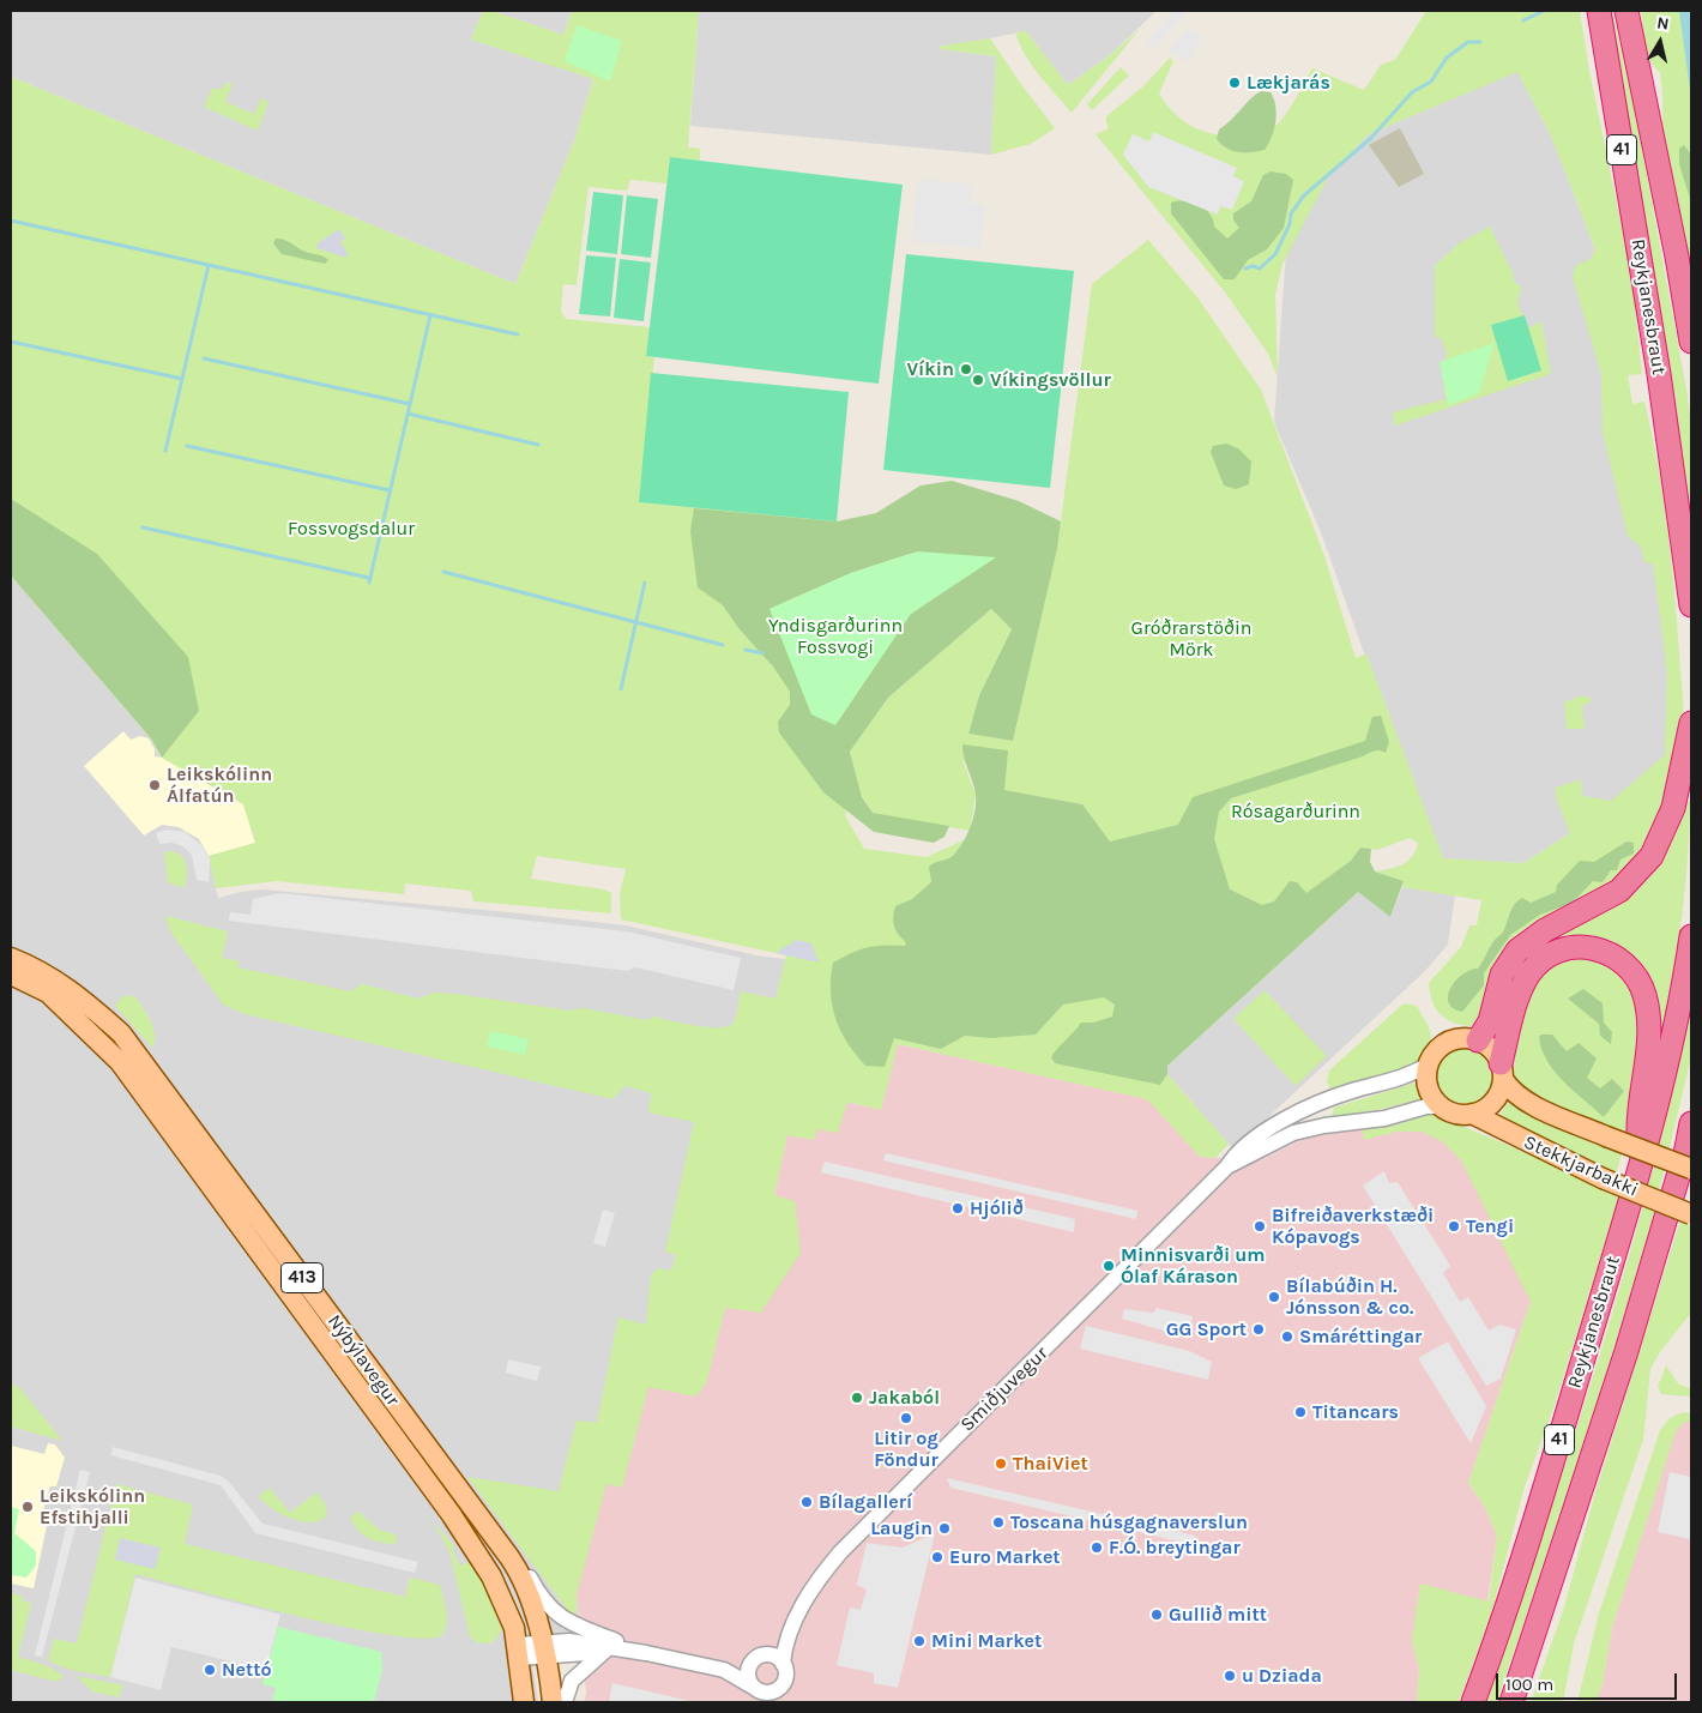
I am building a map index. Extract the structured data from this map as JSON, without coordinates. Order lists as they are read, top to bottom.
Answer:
{
  "streets": {
    "highway": ["41", "Reykjanesbraut"],
    "main road": ["Stekkjarbakki", "413", "Nýbýlavegur"],
    "street": ["Smiðjuvegur"]
  },
  "crossings": [
    ["Reykjanesbraut", "Stekkjarbakki"],
    ["Stekkjarbakki", "Smiðjuvegur"]
  ],
  "parks": [
    "Fossvogsdalur",
    "Yndisgarðurinn Fossvogi",
    "Gróðrarstöðin Mörk",
    "Rósagarðurinn"
  ],
  "places": [
    "Lækjarás",
    "Víkin",
    "Víkingsvöllur",
    "Leikskólinn Álfatún",
    "Hjólið",
    "Bifreiðaverkstæði Kópavogs",
    "Tengi",
    "Minnisvarði um Ólaf Kárason",
    "Bílabúðin H. Jónsson & co.",
    "GG Sport",
    "Smáréttingar",
    "Jakaból",
    "Titancars",
    "Litir og Föndur",
    "ThaiViet",
    "Bílagallerí",
    "Leikskólinn Efstihjalli",
    "Toscana húsgagnaverslun",
    "Laugin",
    "F.Ó. breytingar",
    "Euro Market",
    "Gullið mitt",
    "Mini Market",
    "Nettó",
    "u Dziada"
  ],
  "scale_bar": "100 m",
  "north": "top"
}
